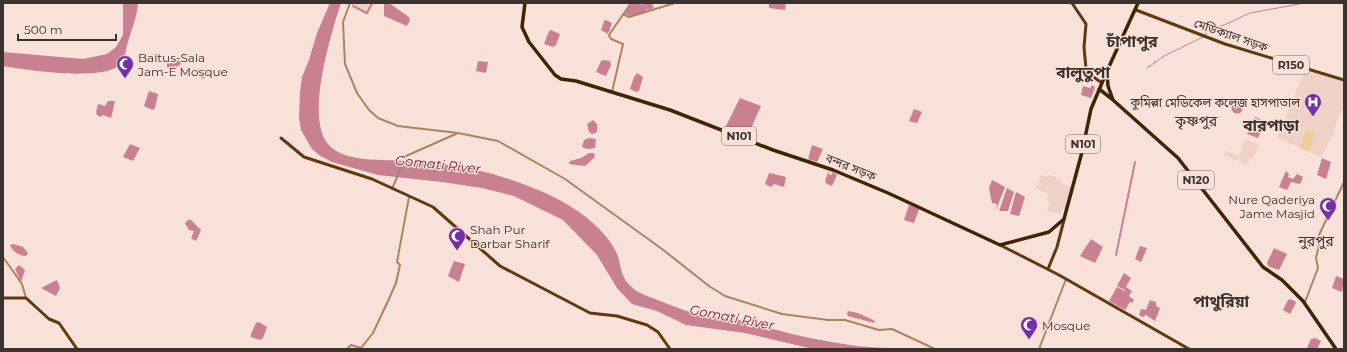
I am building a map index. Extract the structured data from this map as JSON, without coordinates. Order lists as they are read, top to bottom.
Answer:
{
  "streets": {
    "highway": ["N101", "বন্দর সড়ক", "N120"],
    "main road": ["মেডিক্যাল সড়ক", "R150"]
  },
  "districts": [
    "চাঁপাপুর",
    "বালুতুপা",
    "কৃষ্ণপুর",
    "বারপাড়া",
    "নুরপুর",
    "পাথুরিয়া"
  ],
  "water": ["Gomati River"],
  "places": {
    "mosque": [
      "Baitus-Sala Jam-E Mosque",
      "Nure Qaderiya Jame Masjid",
      "Shah Pur Darbar Sharif",
      "Mosque"
    ],
    "hospital": ["কুমিল্লা মেডিকেল কলেজ হাসপাতাল"]
  },
  "scale_bar": "500 m"
}
